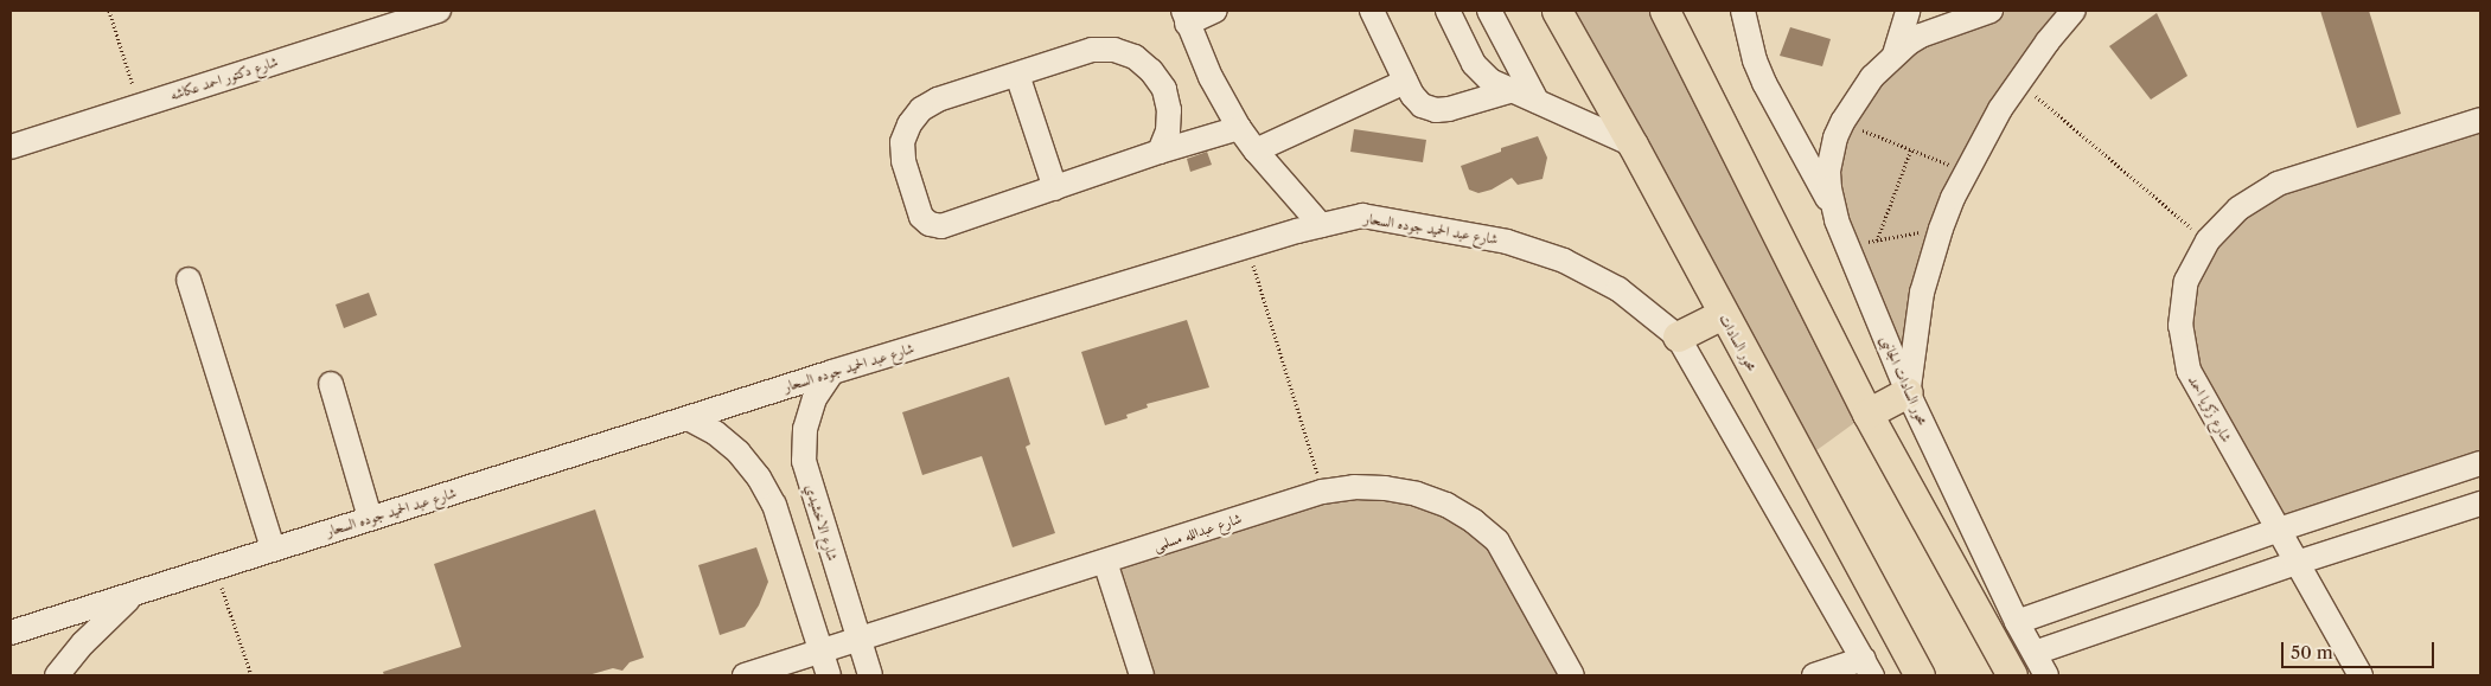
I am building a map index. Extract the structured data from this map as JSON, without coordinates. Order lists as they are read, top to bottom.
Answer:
{
  "streets": {
    "main road": ["محور السادات"],
    "street": [
      "شارع دكتور احمد عكاشه",
      "شارع عبد الحميد جوده السحار",
      "محور السادات الجانبى",
      "شارع زكريا احمد",
      "شارع الاخشيدي",
      "شارع عبدالله مسلمى"
    ]
  },
  "crossings": [
    ["شارع عبد الحميد جوده السحار", "شارع الاخشيدي"],
    ["شارع الاخشيدي", "شارع عبدالله مسلمى"]
  ],
  "scale_bar": "50 m"
}
